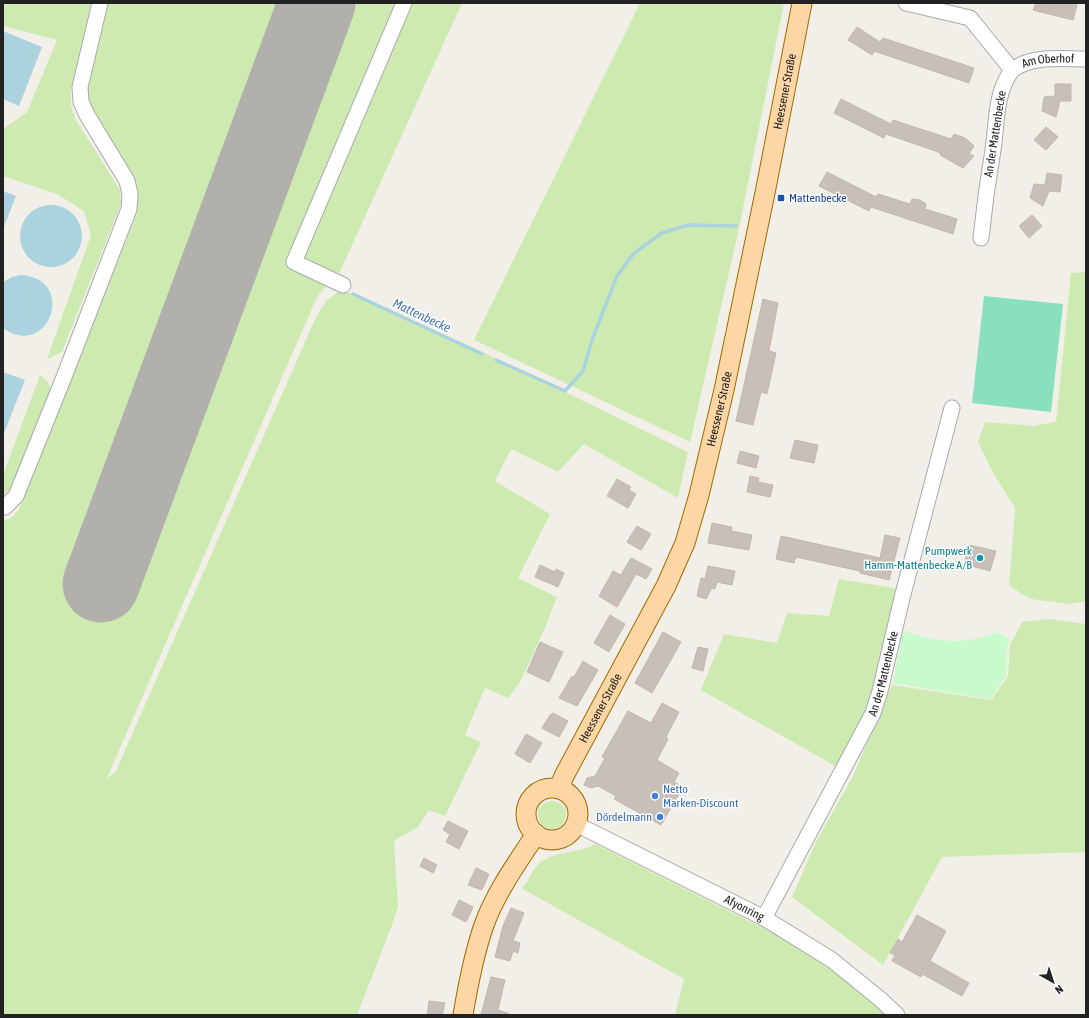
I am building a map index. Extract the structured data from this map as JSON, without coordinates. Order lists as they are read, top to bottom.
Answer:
{
  "streets": {
    "main road": ["Heessener Straße"],
    "street": ["Am Oberhof", "An der Mattenbecke", "Afyonring"]
  },
  "crossings": [
    ["Am Oberhof", "An der Mattenbecke"],
    ["Heessener Straße", "Afyonring"],
    ["An der Mattenbecke", "Afyonring"]
  ],
  "water": ["Mattenbecke"],
  "places": {
    "transit": ["Mattenbecke"],
    "other": ["Pumpwerk Hamm-Mattenbecke A/B", "Netto Marken-Discount", "Dördelmann"]
  },
  "north": "bottom right"
}
